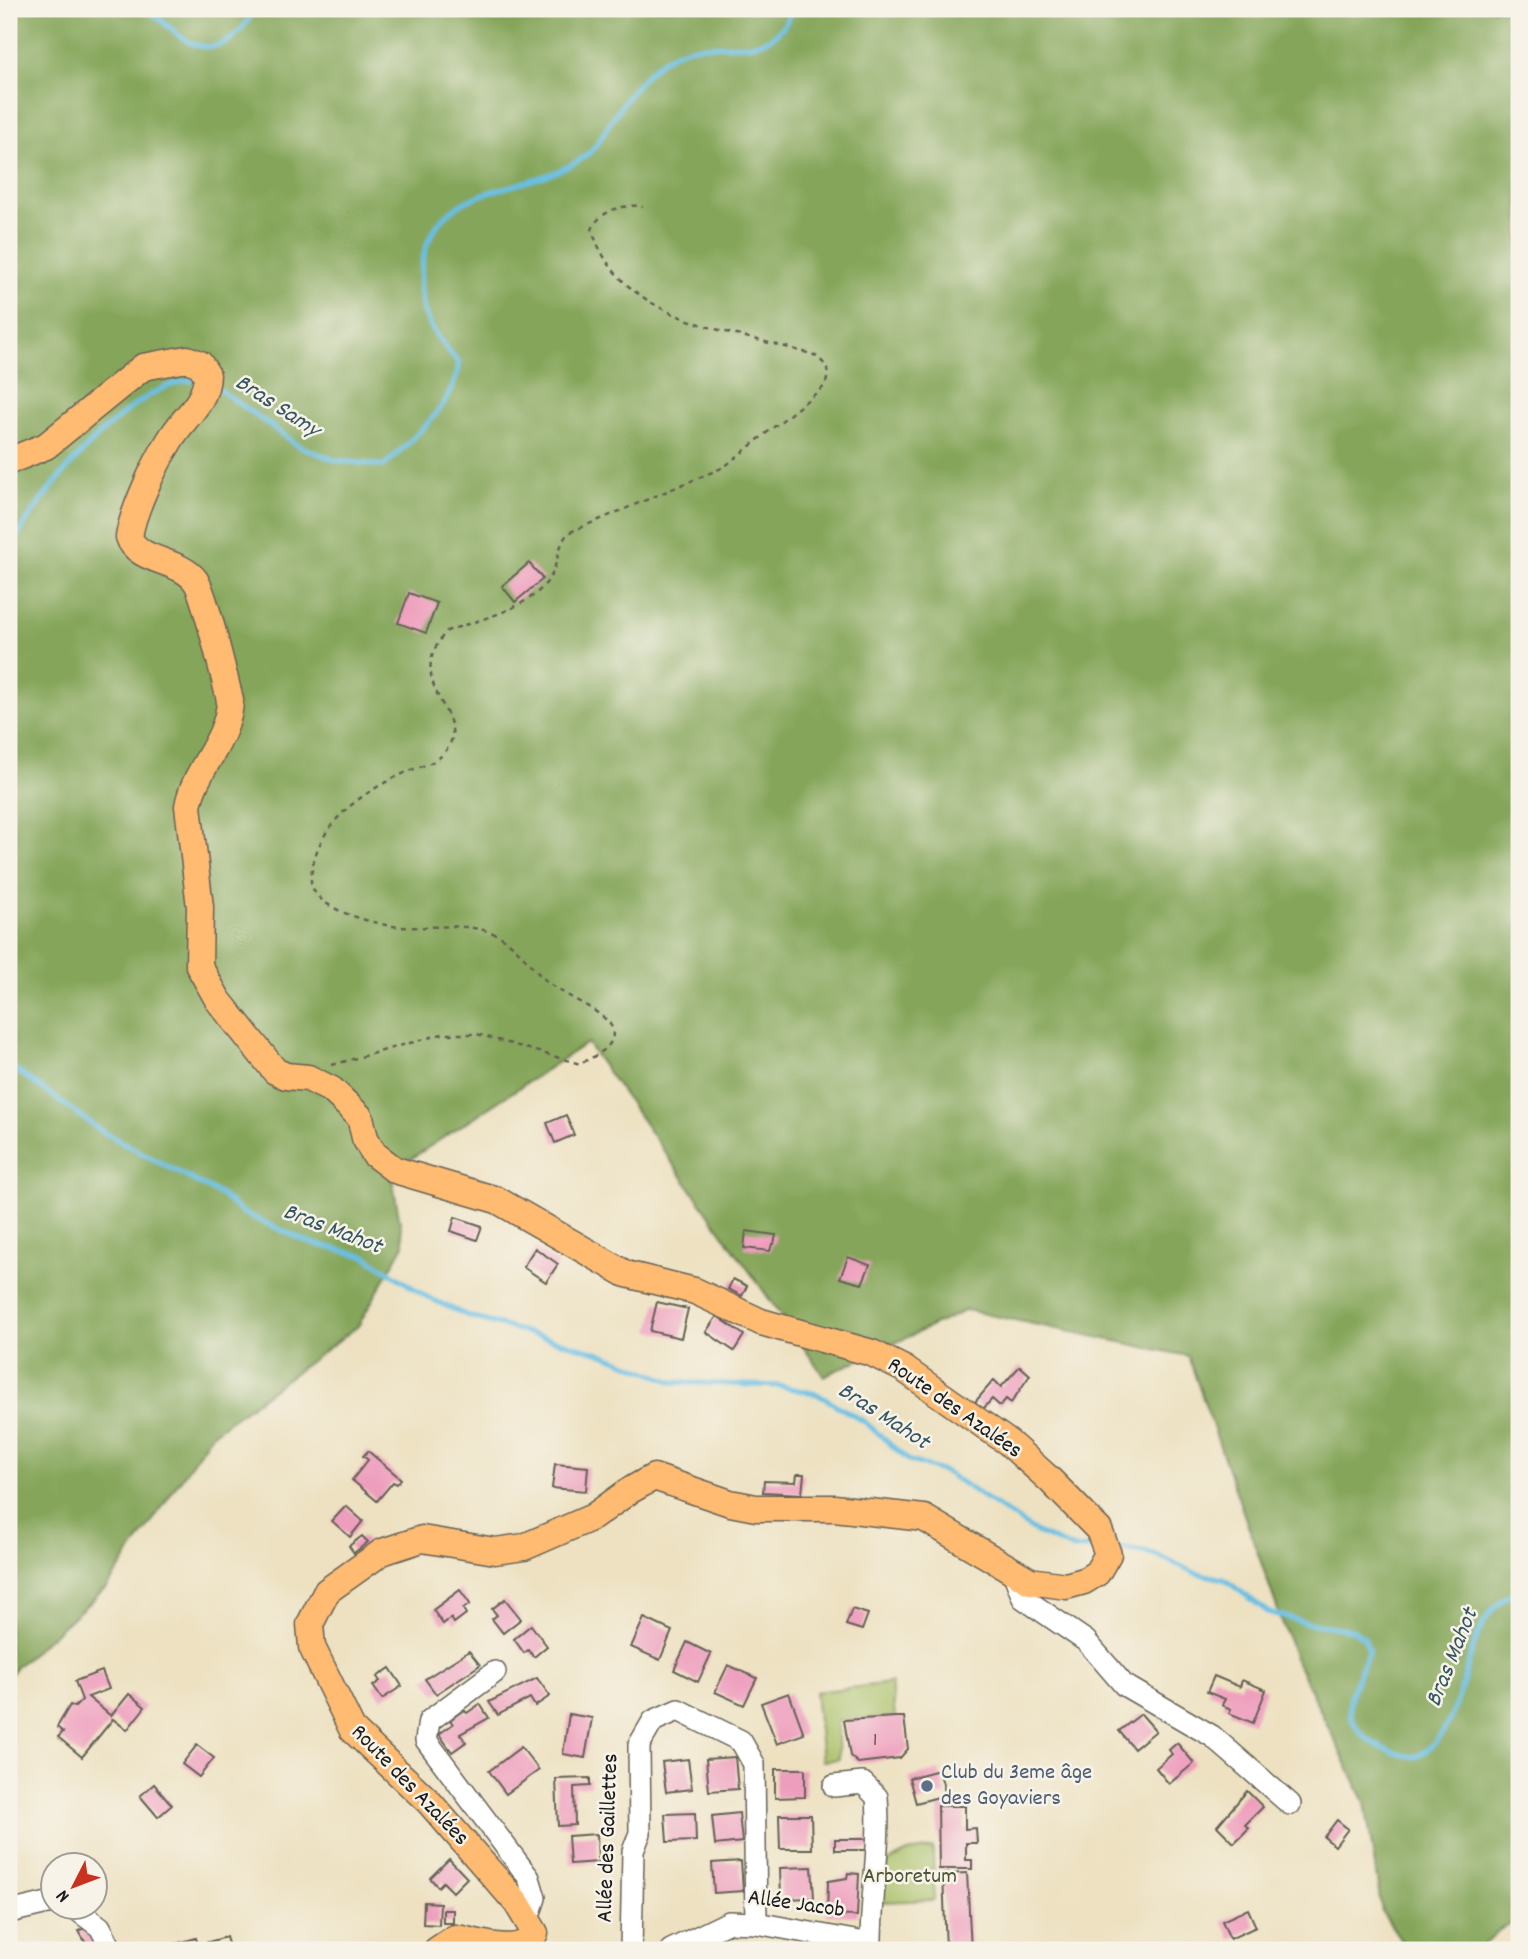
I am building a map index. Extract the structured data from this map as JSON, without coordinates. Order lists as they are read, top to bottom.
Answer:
{
  "streets": {
    "main road": ["Route des Azalées"],
    "street": ["Allée des Gaillettes", "Allée Jacob"]
  },
  "crossings": [
    ["Allée des Gaillettes", "Allée Jacob"]
  ],
  "water": ["Bras Samy", "Bras Mahot"],
  "parks": ["Arboretum"],
  "places": ["Club du 3eme âge des Goyaviers"],
  "house_numbers": ["1"],
  "north": "bottom left"
}
